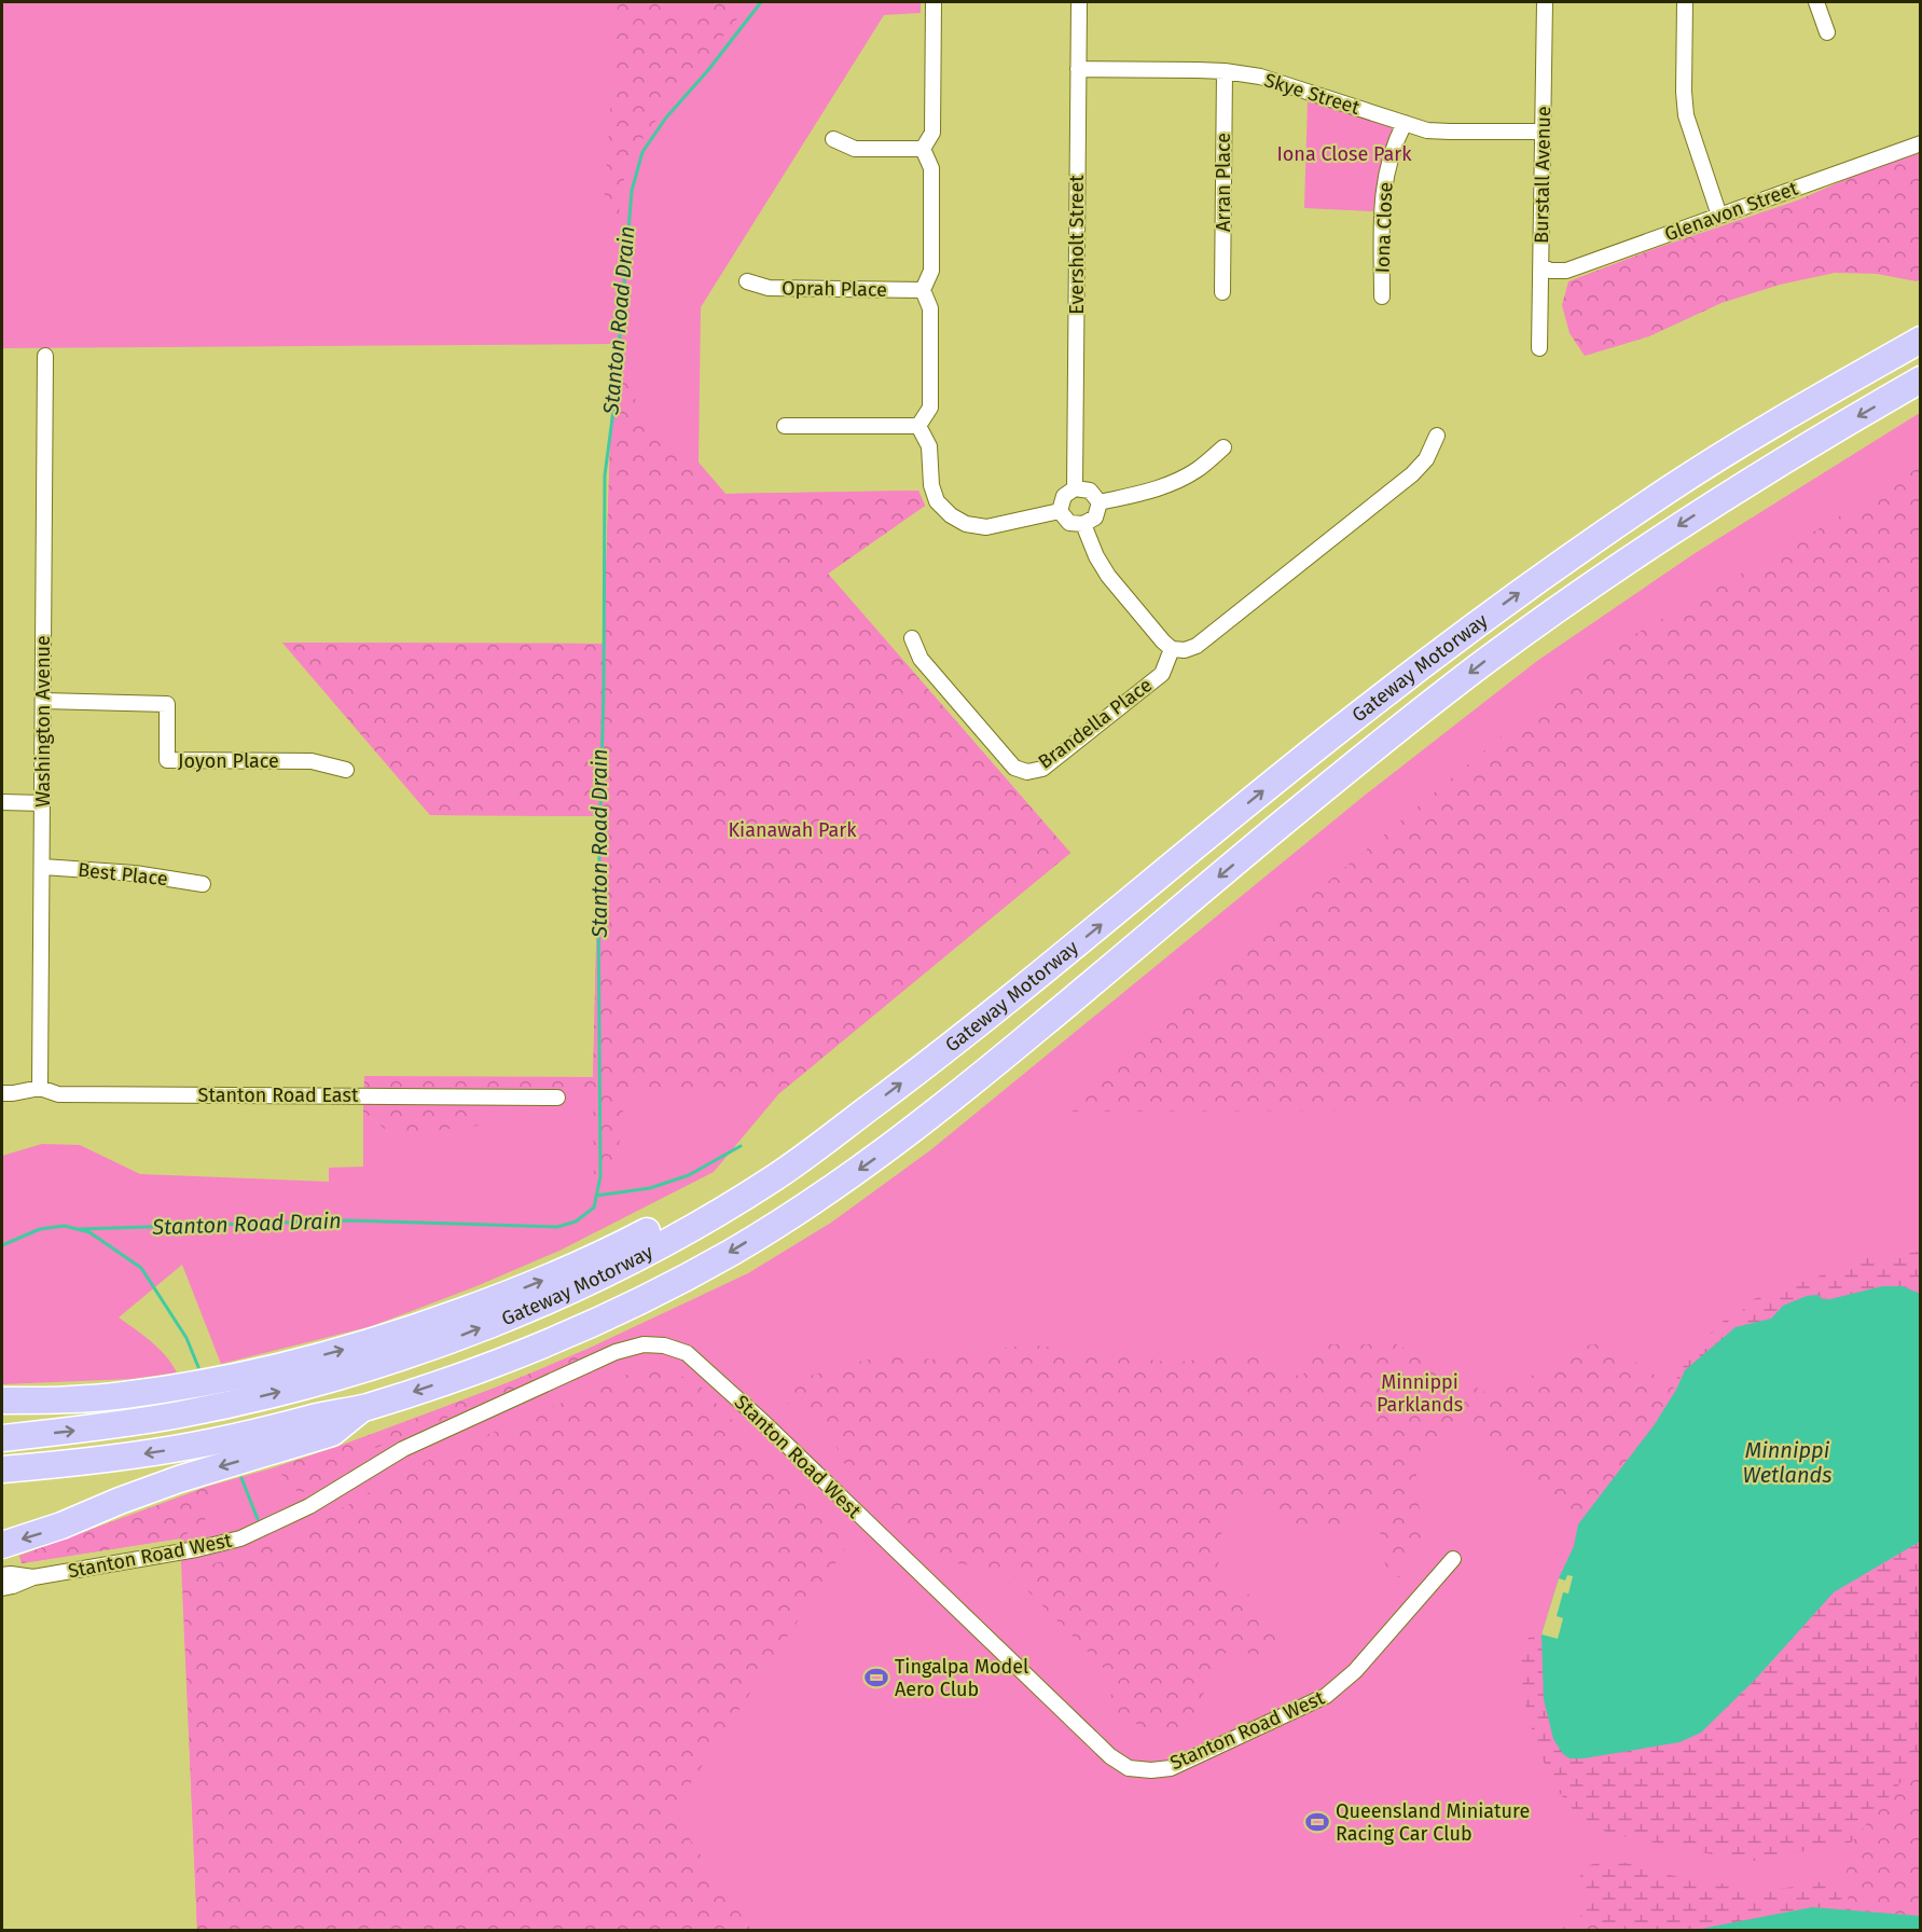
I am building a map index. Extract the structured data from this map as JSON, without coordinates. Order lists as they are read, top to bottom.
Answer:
{
  "streets": {
    "highway": ["Gateway Motorway"],
    "street": [
      "Skye Street",
      "Burstall Avenue",
      "Arran Place",
      "Glenavon Street",
      "Iona Close",
      "Eversholt Street",
      "Oprah Place",
      "Washington Avenue",
      "Brandella Place",
      "Joyon Place",
      "Best Place",
      "Stanton Road East",
      "Stanton Road West"
    ]
  },
  "crossings": [
    ["Skye Street", "Burstall Avenue"],
    ["Skye Street", "Arran Place"],
    ["Skye Street", "Iona Close"],
    ["Skye Street", "Eversholt Street"],
    ["Burstall Avenue", "Glenavon Street"],
    ["Washington Avenue", "Joyon Place"],
    ["Washington Avenue", "Best Place"],
    ["Washington Avenue", "Stanton Road East"]
  ],
  "water": ["Stanton Road Drain", "Minnippi Wetlands"],
  "parks": ["Iona Close Park", "Kianawah Park", "Minnippi Parklands"],
  "places": {
    "sports": ["Tingalpa Model Aero Club", "Queensland Miniature Racing Car Club"]
  }
}
